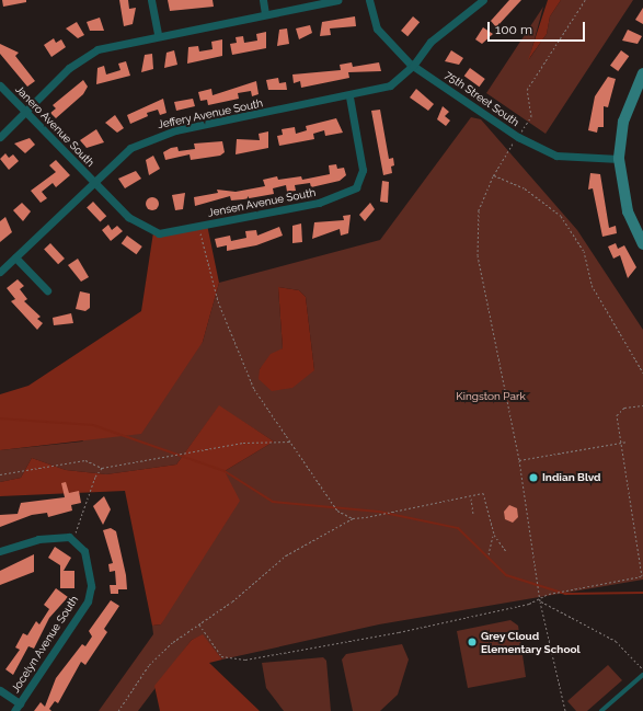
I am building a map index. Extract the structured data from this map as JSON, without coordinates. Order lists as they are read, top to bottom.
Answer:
{
  "streets": {
    "street": [
      "75th Street South",
      "Jeffery Avenue South",
      "Janero Avenue South",
      "Jensen Avenue South",
      "Jocelyn Avenue South"
    ]
  },
  "crossings": [
    ["75th Street South", "Jeffery Avenue South"],
    ["Jeffery Avenue South", "Janero Avenue South"],
    ["Jeffery Avenue South", "Jensen Avenue South"],
    ["Janero Avenue South", "Jensen Avenue South"]
  ],
  "parks": ["Kingston Park"],
  "places": ["Indian Blvd", "Grey Cloud Elementary School"],
  "scale_bar": "100 m"
}
